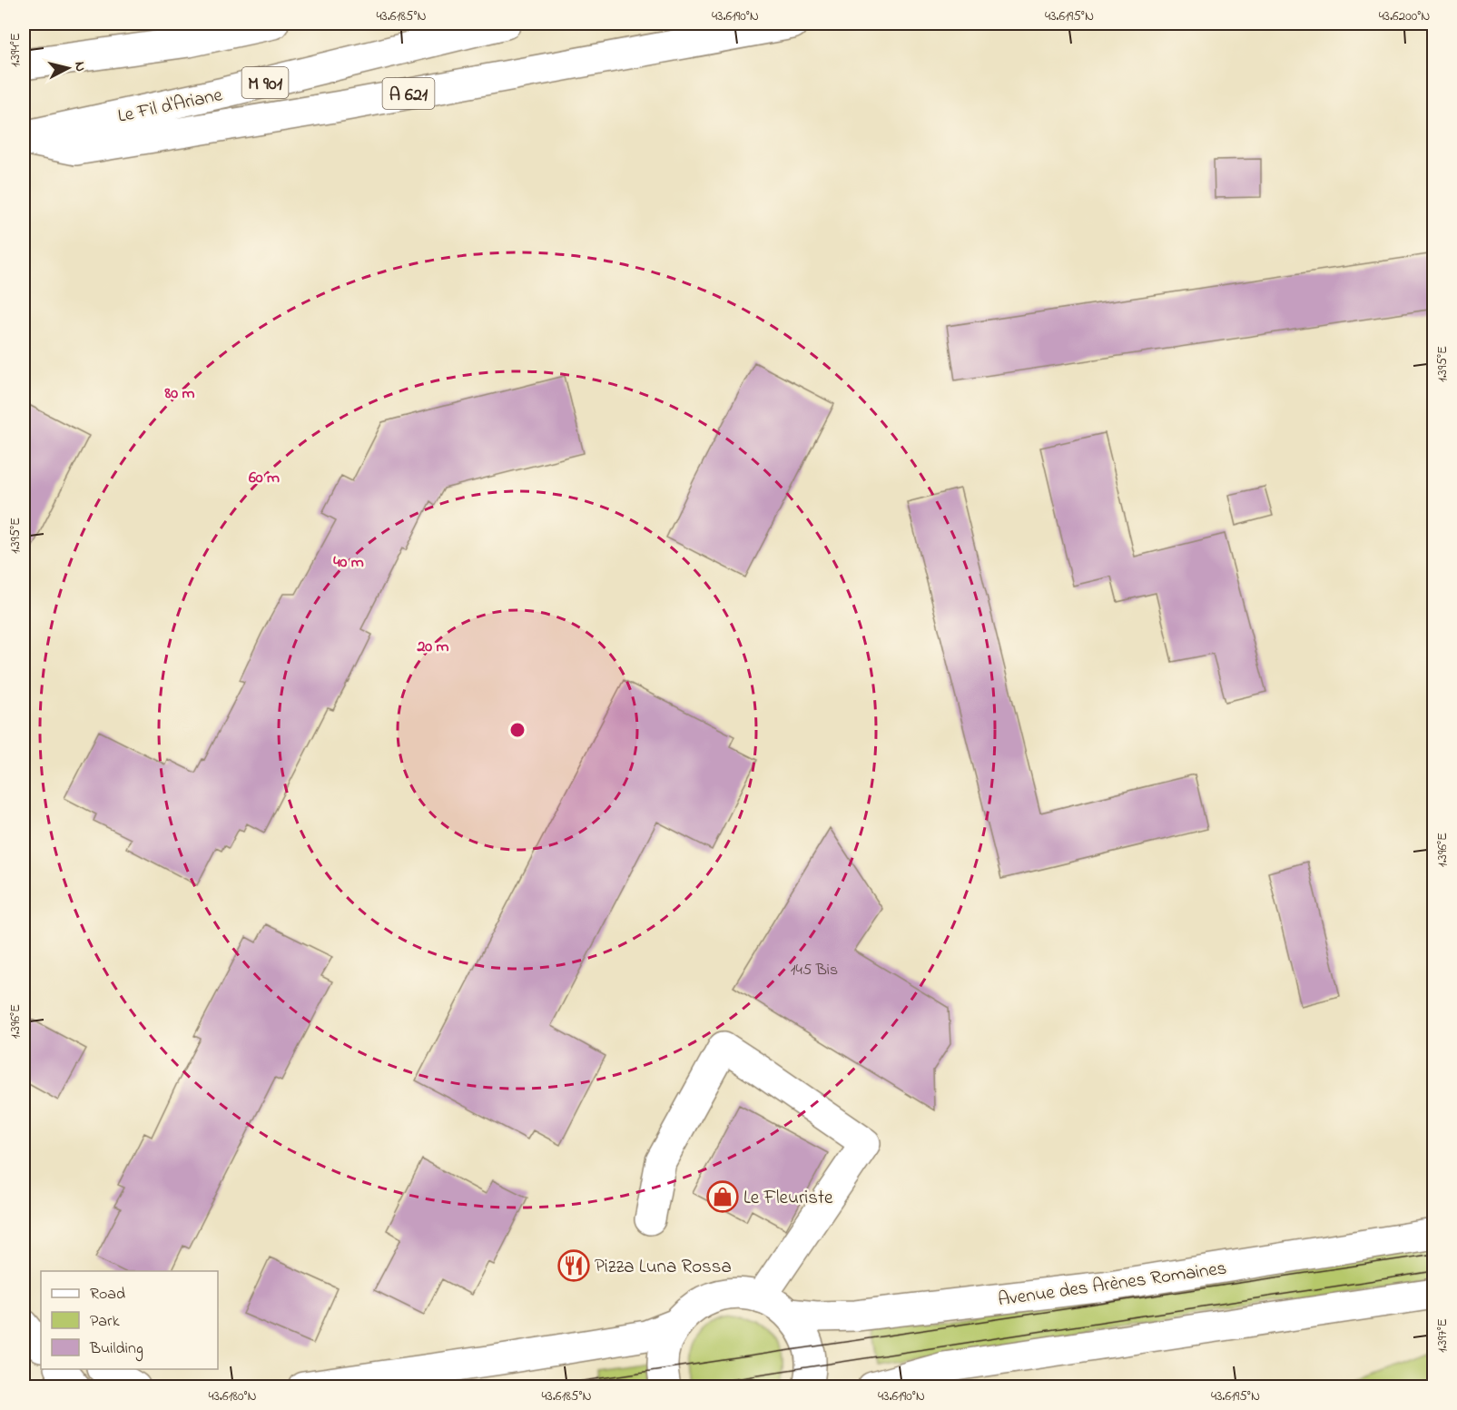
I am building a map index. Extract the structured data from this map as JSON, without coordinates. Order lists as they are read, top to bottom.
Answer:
{
  "streets": {
    "main road": [
      "M 901",
      "A 621",
      "Le Fil d'Ariane",
      "Avenue des Arènes Romaines"
    ]
  },
  "crossings": [
    ["A 621", "Le Fil d'Ariane"]
  ],
  "places": {
    "shop": ["Le Fleuriste"],
    "restaurant": ["Pizza Luna Rossa"]
  },
  "house_numbers": ["145 Bis"],
  "legend": ["Road", "Park", "Building"],
  "north": "right",
  "coordinates": [
    "43.6185°N",
    "43.6190°N",
    "43.6195°N",
    "43.6200°N",
    "1.394°E",
    "1.395°E",
    "1.396°E",
    "1.397°E",
    "43.6180°N"
  ],
  "rings": [
    "80 m",
    "60 m",
    "40 m",
    "20 m"
  ]
}
